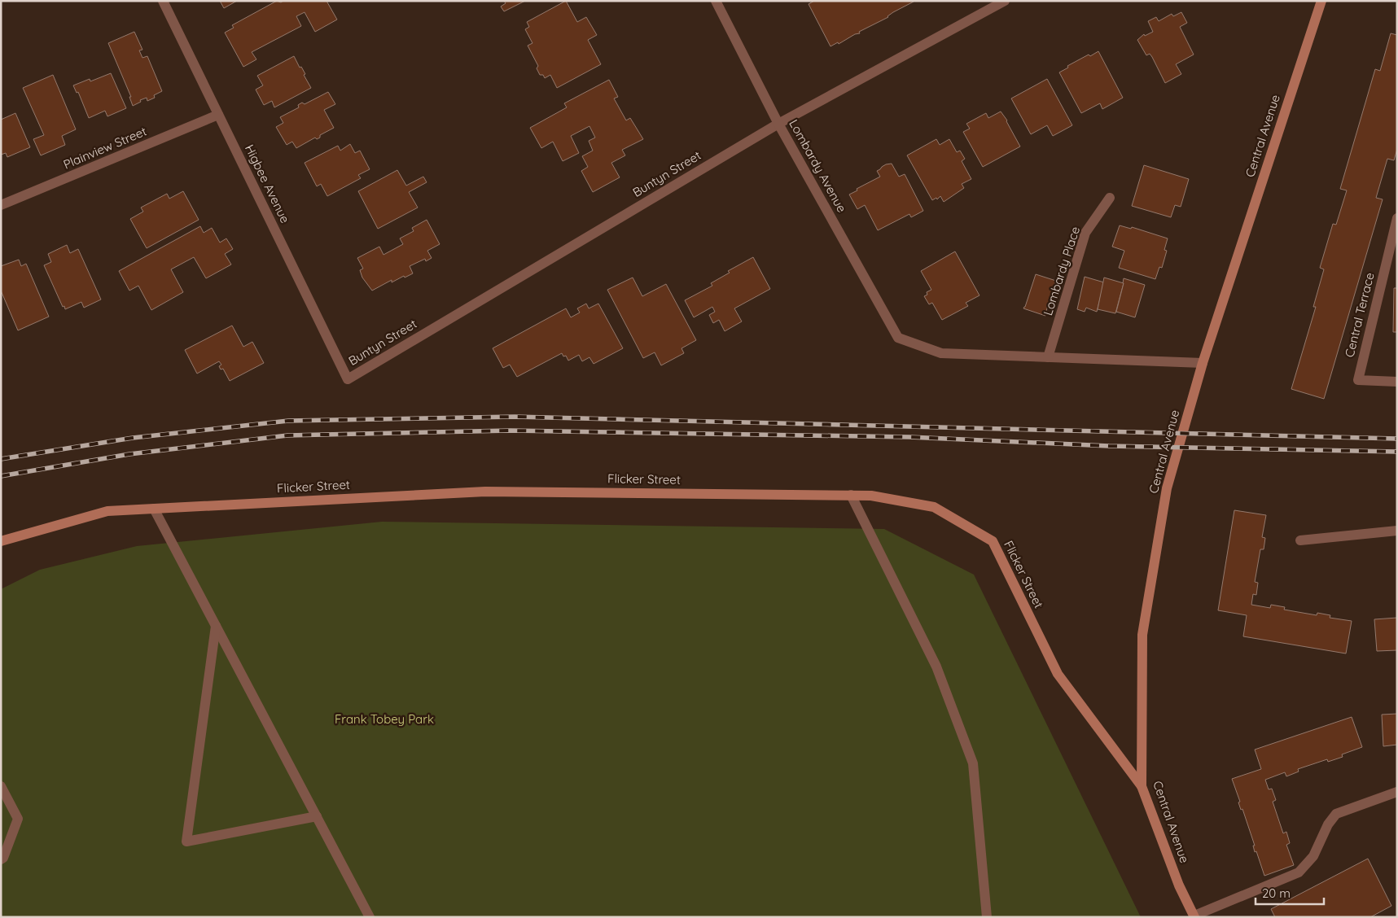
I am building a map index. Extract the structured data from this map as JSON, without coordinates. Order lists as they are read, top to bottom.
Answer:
{
  "streets": {
    "street": [
      "Central Avenue",
      "Plainview Street",
      "Lombardy Avenue",
      "Buntyn Street",
      "Higbee Avenue",
      "Lombardy Place",
      "Central Terrace",
      "Flicker Street"
    ]
  },
  "crossings": [
    ["Central Avenue", "Flicker Street"],
    ["Plainview Street", "Higbee Avenue"],
    ["Lombardy Avenue", "Buntyn Street"],
    ["Lombardy Avenue", "Lombardy Place"],
    ["Buntyn Street", "Higbee Avenue"]
  ],
  "parks": ["Frank Tobey Park"],
  "scale_bar": "20 m"
}
